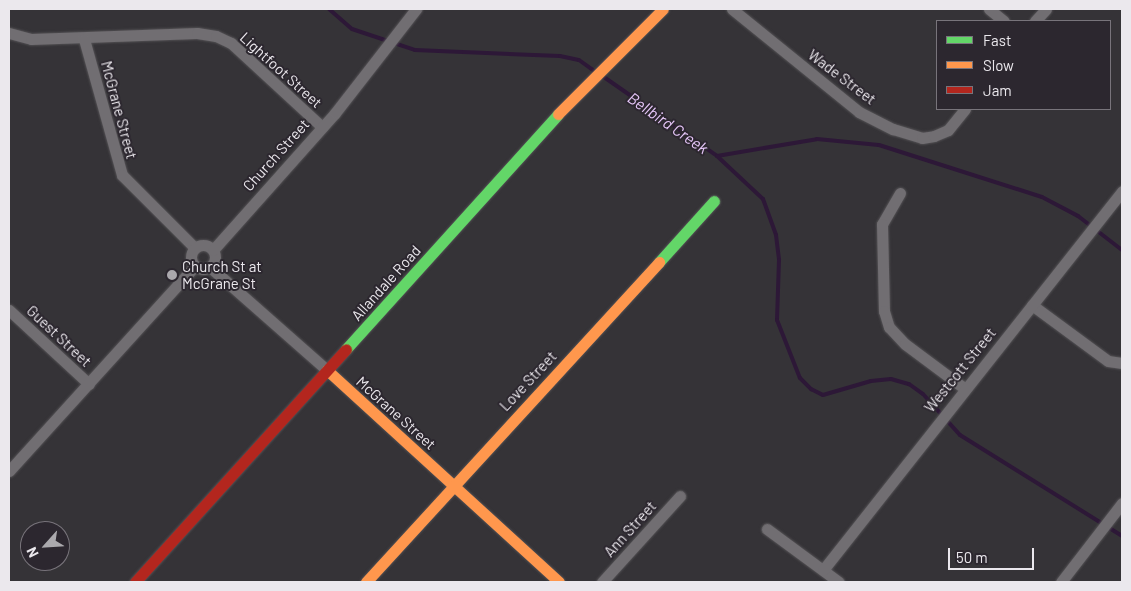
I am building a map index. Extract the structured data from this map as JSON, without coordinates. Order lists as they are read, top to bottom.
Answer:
{
  "streets": {
    "street": [
      "Lightfoot Street",
      "Wade Street",
      "McGrane Street",
      "Church Street",
      "Allandale Road",
      "Guest Street",
      "Westcott Street",
      "Love Street",
      "Ann Street"
    ]
  },
  "crossings": [
    ["Lightfoot Street", "McGrane Street"],
    ["Lightfoot Street", "Church Street"],
    ["McGrane Street", "Church Street"],
    ["McGrane Street", "Allandale Road"],
    ["McGrane Street", "Love Street"]
  ],
  "water": ["Bellbird Creek"],
  "places": ["Church St at McGrane St"],
  "legend": ["Fast", "Slow", "Jam"],
  "scale_bar": "50 m",
  "north": "bottom left"
}
